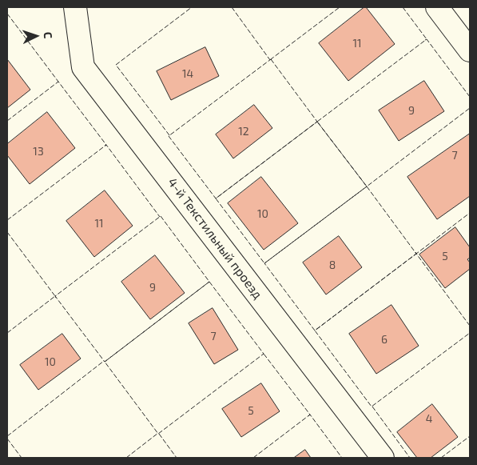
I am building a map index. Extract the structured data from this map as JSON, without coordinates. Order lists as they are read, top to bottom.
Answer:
{
  "streets": {
    "street": ["4-й Текстильный проезд"]
  },
  "house_numbers": [
    "11",
    "14",
    "9",
    "12",
    "13",
    "7",
    "10",
    "11",
    "5",
    "8",
    "9",
    "7",
    "6",
    "10",
    "5",
    "4"
  ],
  "north": "right"
}
